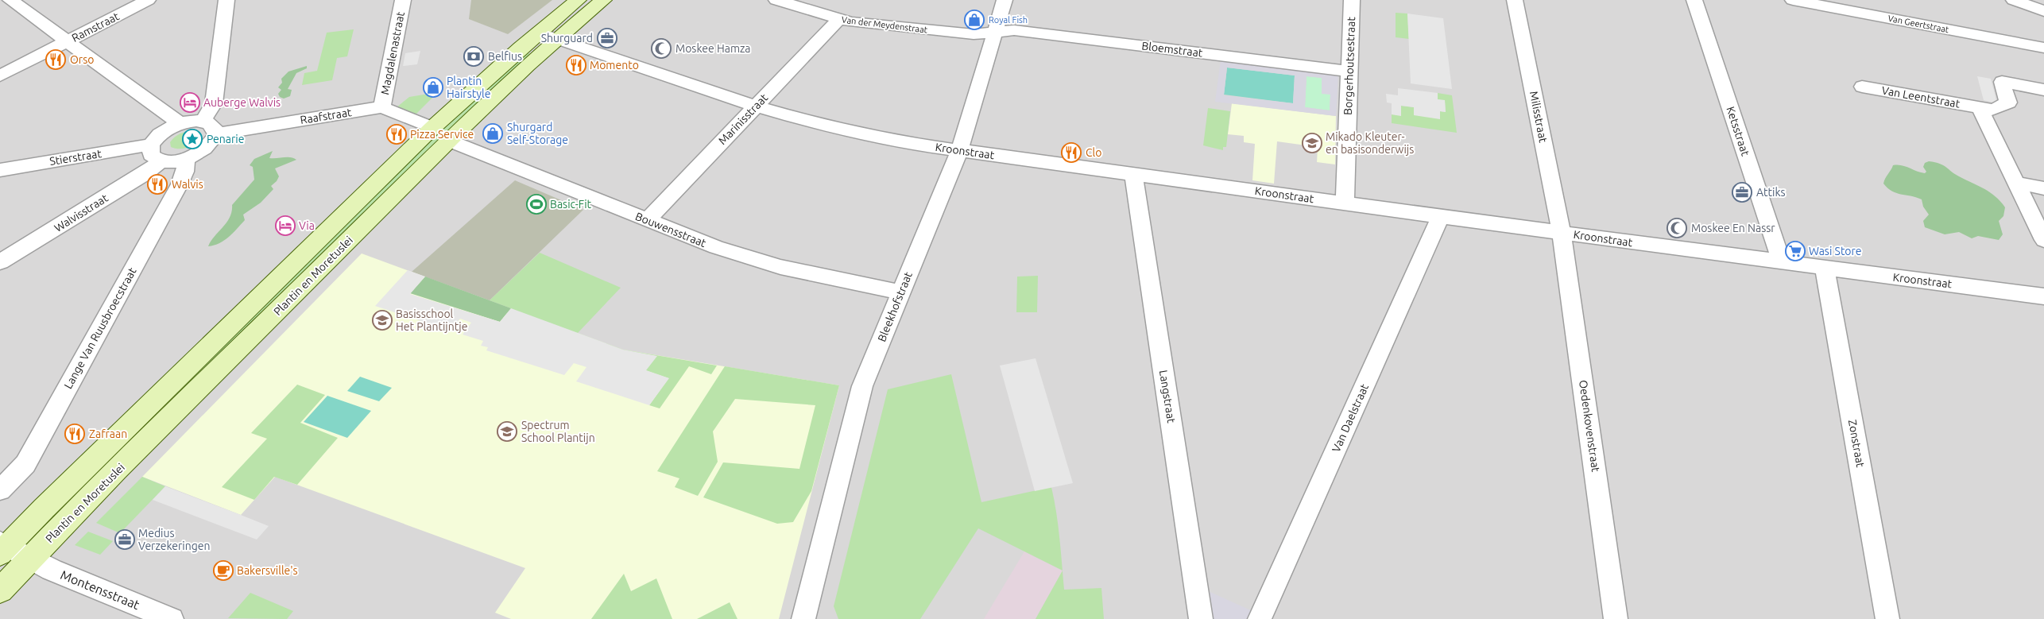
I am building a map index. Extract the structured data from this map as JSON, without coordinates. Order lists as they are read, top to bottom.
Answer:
{
  "streets": {
    "main road": ["Plantin en Moretuslei"],
    "street": [
      "Van Geertstraat",
      "Van der Meydenstraat",
      "Ramstraat",
      "Bloemstraat",
      "Magdalenastraat",
      "Borgerhoutsestraat",
      "Van Leentstraat",
      "Raafstraat",
      "Milisstraat",
      "Marinisstraat",
      "Ketsstraat",
      "Kroonstraat",
      "Stierstraat",
      "Walvisstraat",
      "Bouwensstraat",
      "Bleekhofstraat",
      "Lange Van Ruusbroecstraat",
      "Langstraat",
      "Van Daelstraat",
      "Oedenkovenstraat",
      "Zonstraat",
      "Montensstraat"
    ]
  },
  "crossings": [
    ["Van der Meydenstraat", "Bloemstraat"],
    ["Van der Meydenstraat", "Marinisstraat"],
    ["Van der Meydenstraat", "Bleekhofstraat"],
    ["Bloemstraat", "Borgerhoutsestraat"],
    ["Bloemstraat", "Bleekhofstraat"],
    ["Magdalenastraat", "Raafstraat"],
    ["Borgerhoutsestraat", "Kroonstraat"],
    ["Milisstraat", "Kroonstraat"],
    ["Milisstraat", "Oedenkovenstraat"],
    ["Marinisstraat", "Kroonstraat"],
    ["Marinisstraat", "Bouwensstraat"],
    ["Ketsstraat", "Kroonstraat"],
    ["Kroonstraat", "Plantin en Moretuslei"],
    ["Kroonstraat", "Bleekhofstraat"],
    ["Kroonstraat", "Langstraat"],
    ["Kroonstraat", "Van Daelstraat"],
    ["Kroonstraat", "Oedenkovenstraat"],
    ["Kroonstraat", "Zonstraat"],
    ["Bouwensstraat", "Plantin en Moretuslei"],
    ["Bouwensstraat", "Bleekhofstraat"],
    ["Plantin en Moretuslei", "Montensstraat"]
  ],
  "places": {
    "shop": ["Royal Fish", "Plantin Hairstyle", "Shurgard Self-Storage"],
    "office": ["Shurguard", "Attiks", "Medius Verzekeringen"],
    "mosque": ["Moskee Hamza", "Moskee En Nassr"],
    "bank": ["Belfius"],
    "restaurant": [
      "Orso",
      "Momento",
      "Pizza Service",
      "Clo",
      "Walvis",
      "Zafraan"
    ],
    "hotel": ["Auberge Walvis", "Via"],
    "place": ["Penarie"],
    "school or university": ["Mikado Kleuter- en basisonderwijs", "Basisschool Het Plantijntje", "Spectrum School Plantijn"],
    "sports": ["Basic-Fit"],
    "supermarket": ["Wasi Store"],
    "cafe": ["Bakersville's"]
  }
}
